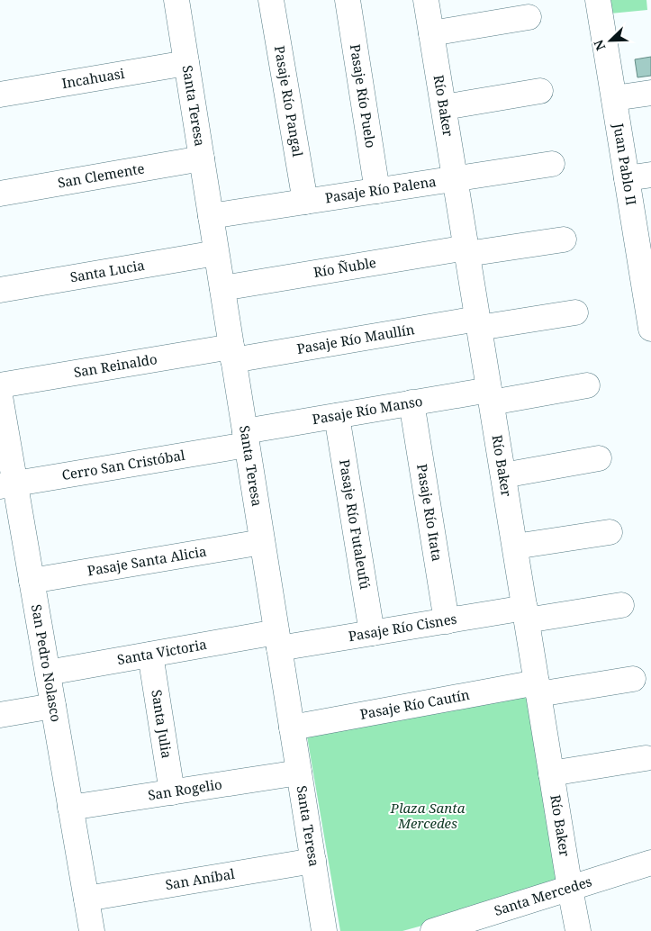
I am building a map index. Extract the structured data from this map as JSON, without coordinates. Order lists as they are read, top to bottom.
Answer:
{
  "streets": {
    "street": [
      "Incahuasi",
      "Pasaje Río Puelo",
      "Pasaje Río Pangal",
      "Santa Teresa",
      "Río Baker",
      "Juan Pablo II",
      "San Clemente",
      "Pasaje Río Palena",
      "Río Ñuble",
      "Santa Lucia",
      "Pasaje Río Maullín",
      "San Reinaldo",
      "Pasaje Río Manso",
      "Cerro San Cristóbal",
      "Pasaje Río Itata",
      "Pasaje Río Futaleufú",
      "Pasaje Santa Alicia",
      "Pasaje Río Cisnes",
      "Santa Victoria",
      "San Pedro Nolasco",
      "Pasaje Río Cautín",
      "Santa Julia",
      "San Rogelio",
      "San Aníbal",
      "Santa Mercedes"
    ]
  },
  "crossings": [
    ["Incahuasi", "Santa Teresa"],
    ["Pasaje Río Puelo", "Pasaje Río Palena"],
    ["Pasaje Río Pangal", "Pasaje Río Palena"],
    ["Santa Teresa", "San Clemente"],
    ["Santa Teresa", "Pasaje Río Palena"],
    ["Santa Teresa", "Río Ñuble"],
    ["Santa Teresa", "Santa Lucia"],
    ["Santa Teresa", "Pasaje Río Maullín"],
    ["Santa Teresa", "San Reinaldo"],
    ["Santa Teresa", "Pasaje Río Manso"],
    ["Santa Teresa", "Cerro San Cristóbal"],
    ["Santa Teresa", "Pasaje Santa Alicia"],
    ["Santa Teresa", "Pasaje Río Cisnes"],
    ["Santa Teresa", "Santa Victoria"],
    ["Santa Teresa", "Pasaje Río Cautín"],
    ["Santa Teresa", "San Rogelio"],
    ["Santa Teresa", "San Aníbal"],
    ["Río Baker", "Pasaje Río Palena"],
    ["Río Baker", "Río Ñuble"],
    ["Río Baker", "Pasaje Río Maullín"],
    ["Río Baker", "Pasaje Río Manso"],
    ["Río Baker", "Pasaje Río Cisnes"],
    ["Río Baker", "Pasaje Río Cautín"],
    ["Río Baker", "Santa Mercedes"],
    ["Pasaje Río Maullín", "San Reinaldo"],
    ["Pasaje Río Manso", "Cerro San Cristóbal"],
    ["Pasaje Río Manso", "Pasaje Río Itata"],
    ["Pasaje Río Manso", "Pasaje Río Futaleufú"],
    ["Cerro San Cristóbal", "San Pedro Nolasco"],
    ["Pasaje Río Itata", "Pasaje Río Cisnes"],
    ["Pasaje Río Futaleufú", "Pasaje Río Cisnes"],
    ["Pasaje Santa Alicia", "San Pedro Nolasco"],
    ["Pasaje Río Cisnes", "Santa Victoria"],
    ["Santa Victoria", "San Pedro Nolasco"],
    ["Santa Victoria", "Santa Julia"],
    ["San Pedro Nolasco", "San Rogelio"],
    ["San Pedro Nolasco", "San Aníbal"],
    ["Santa Julia", "San Rogelio"]
  ],
  "parks": ["Plaza Santa Mercedes"],
  "north": "bottom left"
}
